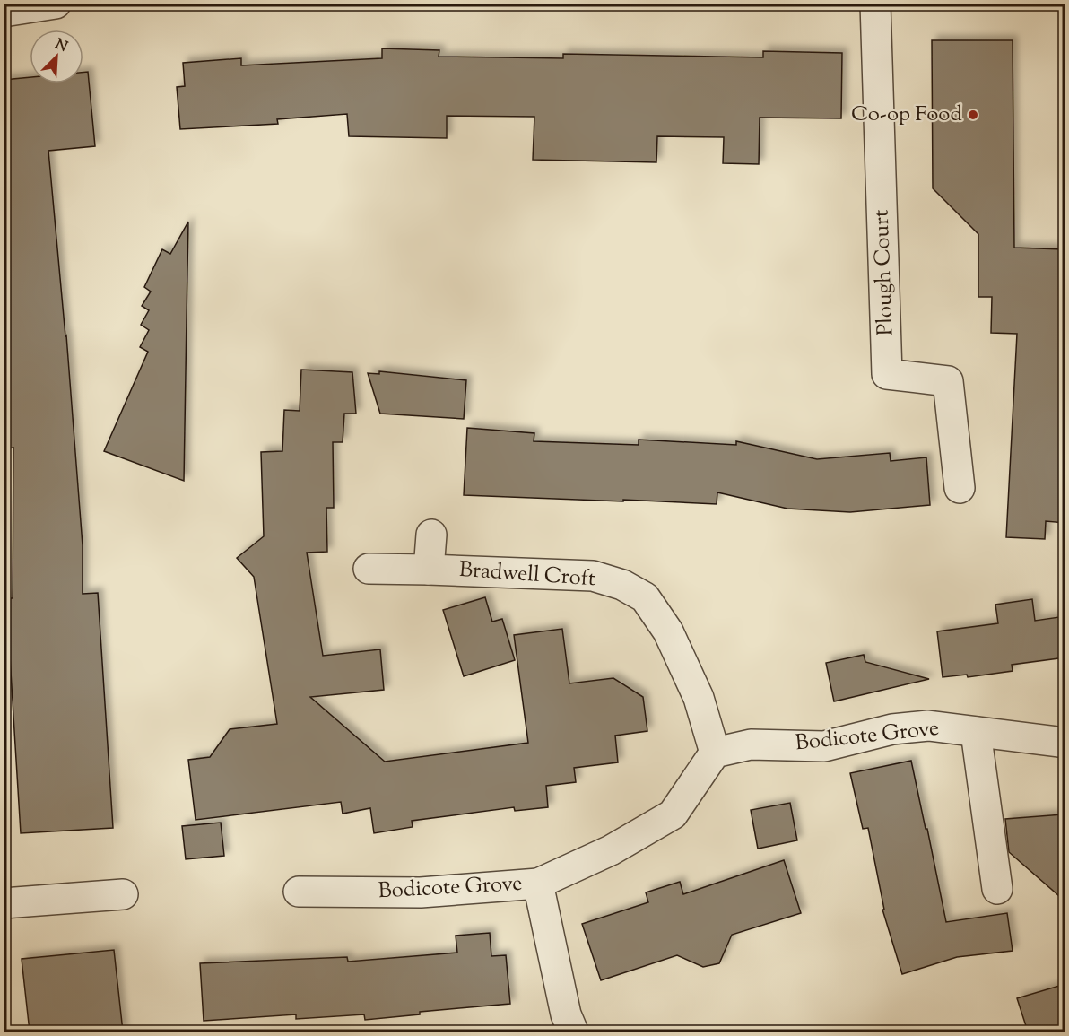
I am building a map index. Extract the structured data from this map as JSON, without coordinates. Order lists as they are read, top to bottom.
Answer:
{
  "streets": {
    "street": ["Plough Court", "Bradwell Croft", "Bodicote Grove"]
  },
  "crossings": [
    ["Bradwell Croft", "Bodicote Grove"]
  ],
  "places": ["Co-op Food"],
  "north": "top right"
}
